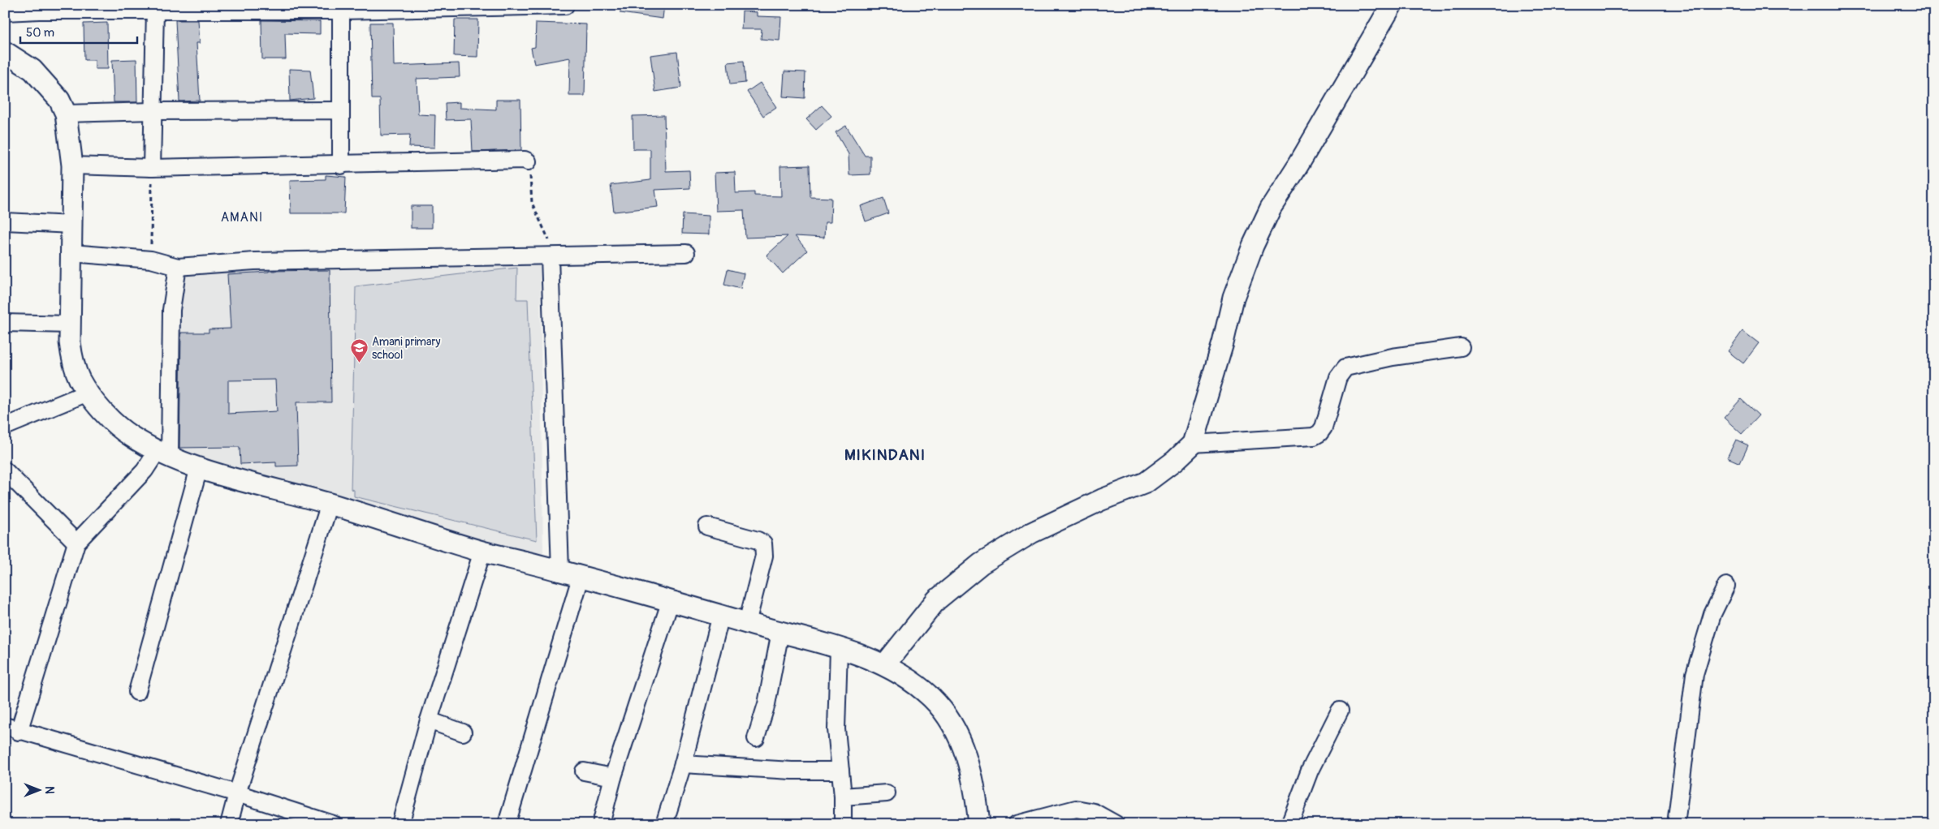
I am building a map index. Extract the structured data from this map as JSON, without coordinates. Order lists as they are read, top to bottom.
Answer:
{
  "districts": ["AMANI", "MIKINDANI"],
  "places": {
    "school or university": ["Amani primary school"]
  },
  "scale_bar": "50 m",
  "north": "right"
}
